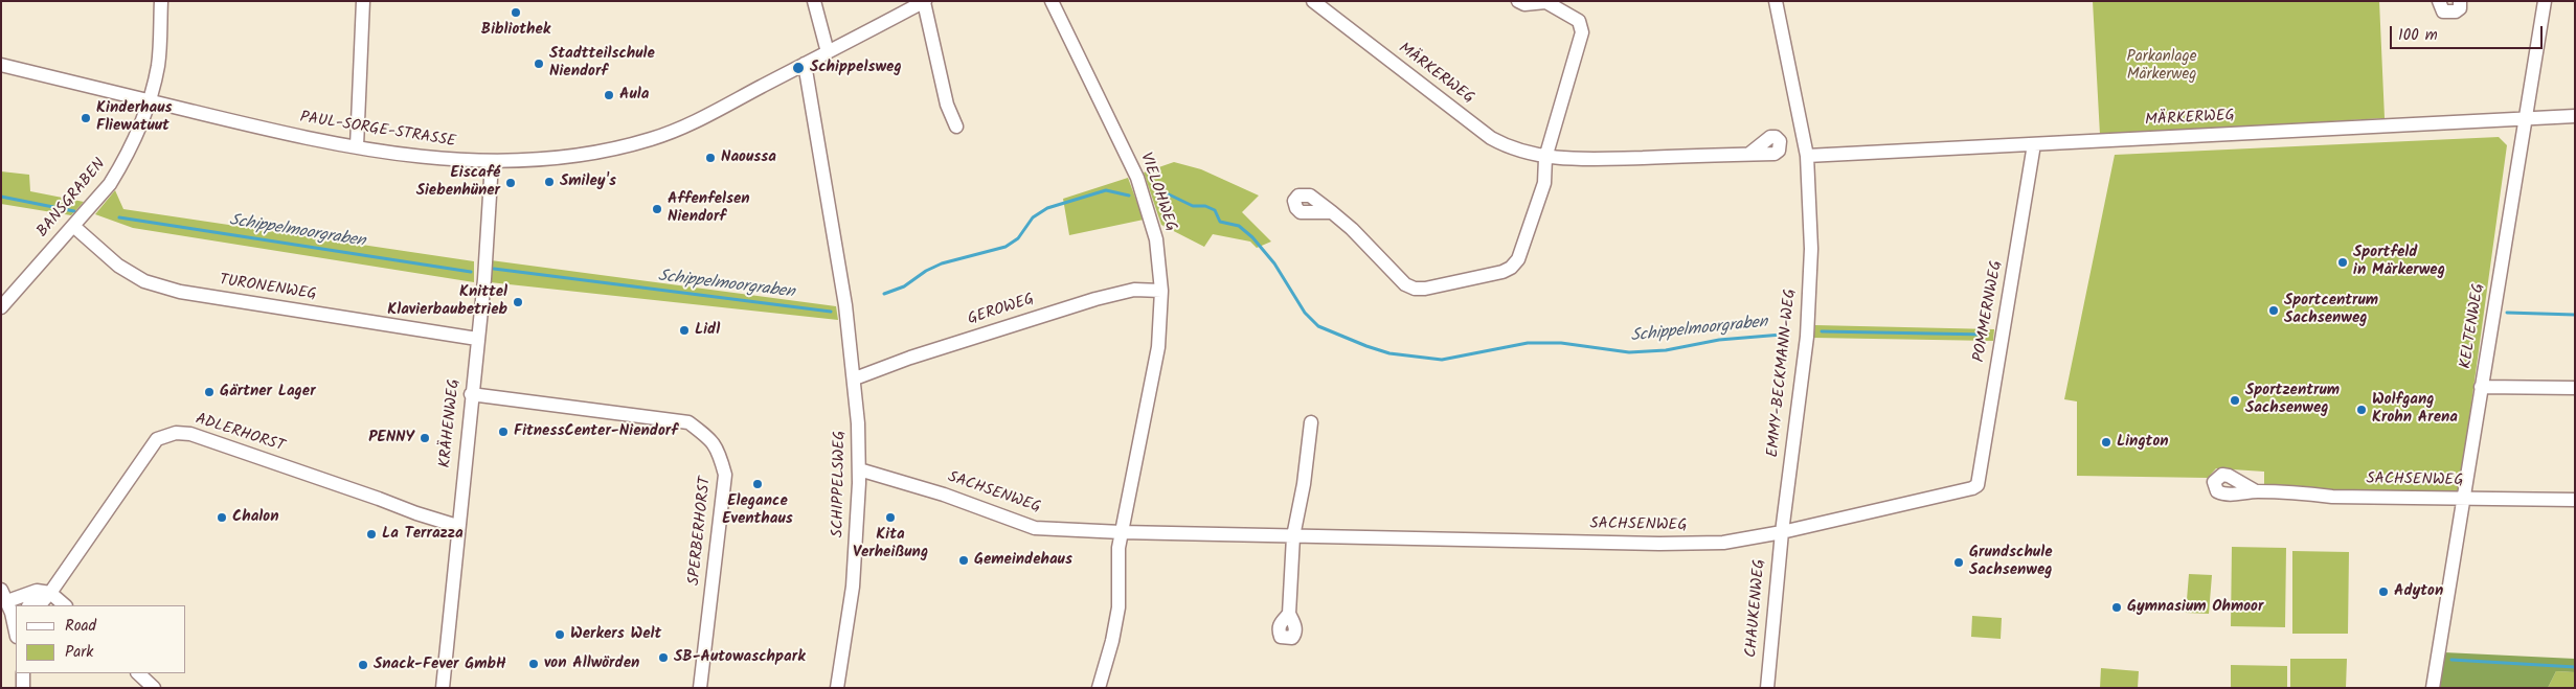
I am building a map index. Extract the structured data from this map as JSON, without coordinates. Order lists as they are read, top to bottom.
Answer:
{
  "streets": {
    "street": [
      "MÄRKERWEG",
      "PAUL-SORGE-STRASSE",
      "VIELOHWEG",
      "BANSGRABEN",
      "TURONENWEG",
      "GEROWEG",
      "POMMERNWEG",
      "KELTENWEG",
      "EMMY-BECKMANN-WEG",
      "KRÄHENWEG",
      "ADLERHORST",
      "SACHSENWEG",
      "SCHIPPELSWEG",
      "SPERBERHORST",
      "CHAUKENWEG"
    ]
  },
  "crossings": [
    ["MÄRKERWEG", "POMMERNWEG"],
    ["MÄRKERWEG", "KELTENWEG"],
    ["MÄRKERWEG", "EMMY-BECKMANN-WEG"],
    ["PAUL-SORGE-STRASSE", "BANSGRABEN"],
    ["PAUL-SORGE-STRASSE", "KRÄHENWEG"],
    ["PAUL-SORGE-STRASSE", "SCHIPPELSWEG"],
    ["VIELOHWEG", "GEROWEG"],
    ["VIELOHWEG", "SACHSENWEG"],
    ["BANSGRABEN", "TURONENWEG"],
    ["TURONENWEG", "KRÄHENWEG"],
    ["GEROWEG", "SCHIPPELSWEG"],
    ["POMMERNWEG", "SACHSENWEG"],
    ["KELTENWEG", "SACHSENWEG"],
    ["EMMY-BECKMANN-WEG", "SACHSENWEG"],
    ["EMMY-BECKMANN-WEG", "CHAUKENWEG"],
    ["KRÄHENWEG", "ADLERHORST"],
    ["KRÄHENWEG", "SPERBERHORST"],
    ["SACHSENWEG", "SCHIPPELSWEG"],
    ["SACHSENWEG", "CHAUKENWEG"]
  ],
  "water": ["Schippelmoorgraben"],
  "parks": ["Parkanlage Märkerweg"],
  "places": [
    "Bibliothek",
    "Stadtteilschule Niendorf",
    "Schippelsweg",
    "Aula",
    "Kinderhaus Fliewatuut",
    "Naoussa",
    "Smiley's",
    "Eiscafé Siebenhüner",
    "Affenfelsen Niendorf",
    "Sportfeld in Märkerweg",
    "Knittel Klavierbaubetrieb",
    "Sportcentrum Sachsenweg",
    "Lidl",
    "Gärtner Lager",
    "Sportzentrum Sachsenweg",
    "Wolfgang Krohn Arena",
    "FitnessCenter-Niendorf",
    "PENNY",
    "Lington",
    "Elegance Eventhaus",
    "Chalon",
    "Kita Verheißung",
    "La Terrazza",
    "Gemeindehaus",
    "Grundschule Sachsenweg",
    "Adyton",
    "Gymnasium Ohmoor",
    "Werkers Welt",
    "SB-Autowaschpark",
    "von Allwörden",
    "Snack-Fever GmbH"
  ],
  "legend": ["Road", "Park"],
  "scale_bar": "100 m"
}
